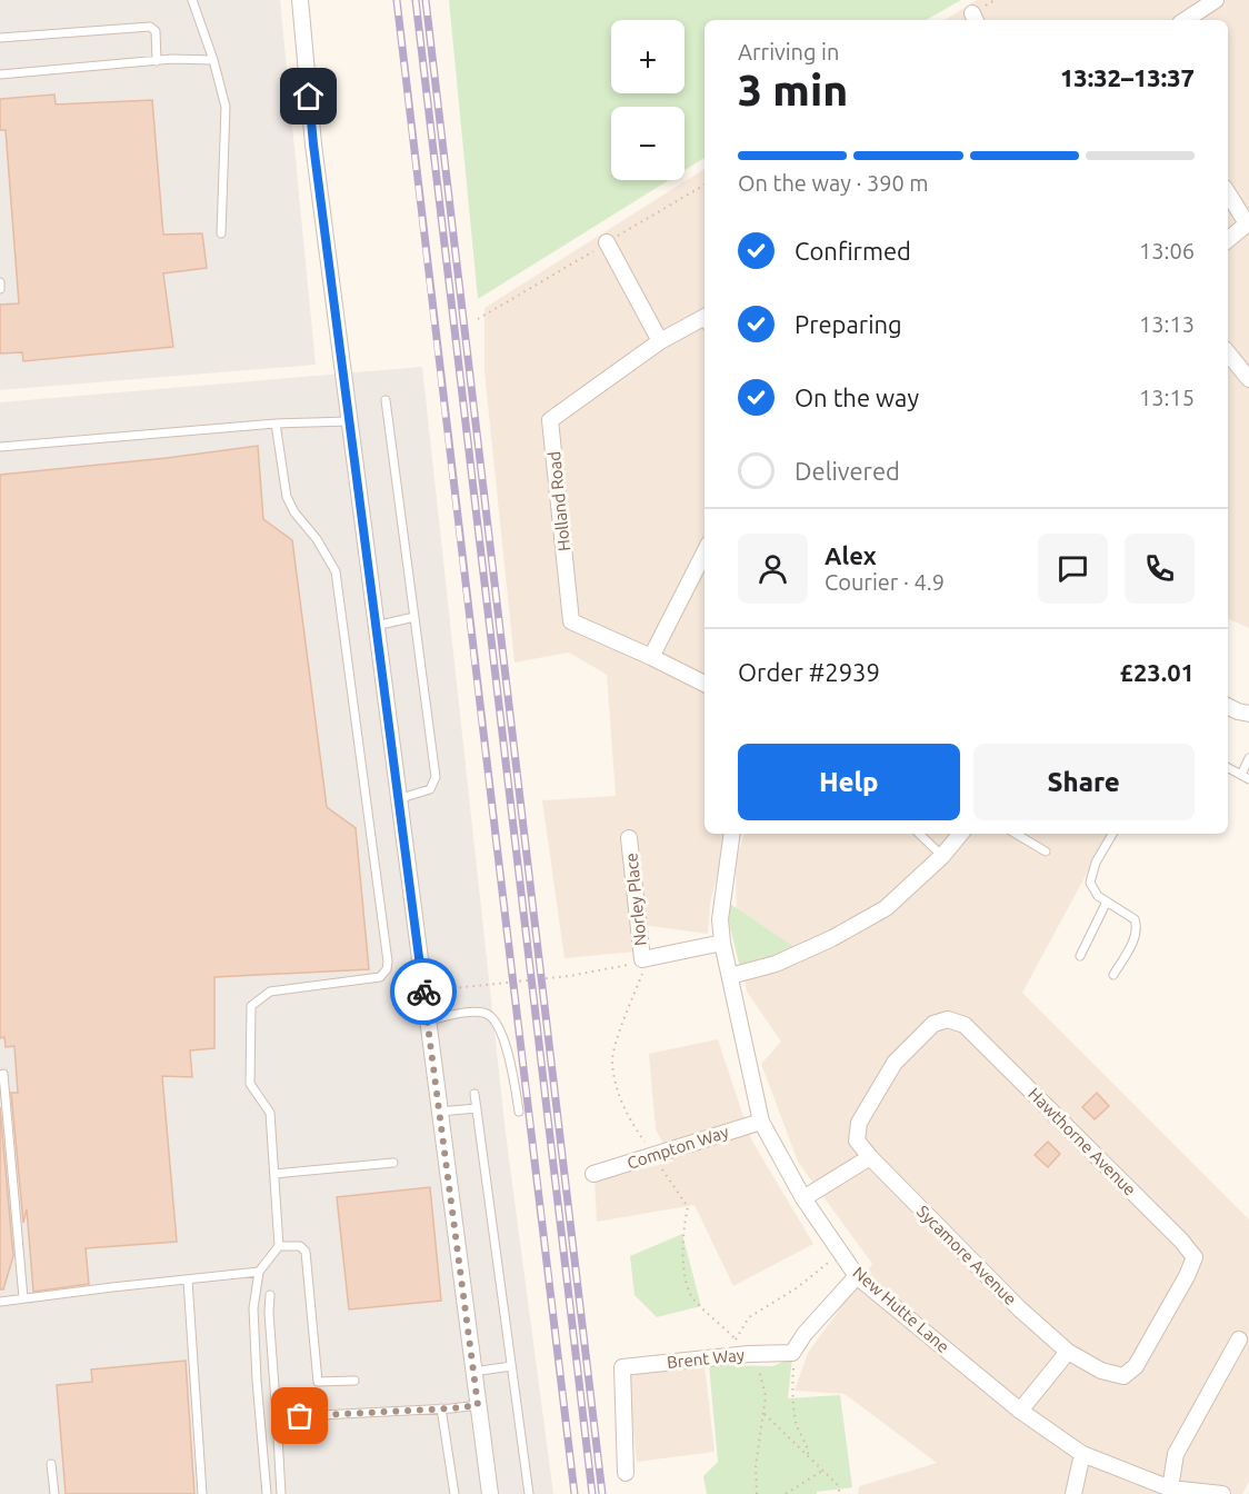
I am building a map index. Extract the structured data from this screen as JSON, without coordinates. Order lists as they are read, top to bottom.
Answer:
{
  "streets": {
    "street": [
      "Holland Road",
      "Norley Place",
      "Hawthorne Avenue",
      "Compton Way",
      "Sycamore Avenue",
      "New Hutte Lane",
      "Brent Way"
    ]
  },
  "crossings": [
    ["Norley Place", "New Hutte Lane"],
    ["Hawthorne Avenue", "Sycamore Avenue"],
    ["Compton Way", "New Hutte Lane"]
  ],
  "page": {
    "map_buttons": ["+", "−"],
    "heading": ["3 min", "Arriving in", "13:32–13:37"],
    "panel": [
      "Alex",
      "Courier · 4.9",
      "Order #2939",
      "£23.01"
    ],
    "bar": "On the way · 390 m",
    "list": [
      ["Confirmed", "13:06"],
      ["Preparing", "13:13"],
      ["On the way", "13:15"],
      "Delivered"
    ],
    "buttons": ["Help", "Share"]
  }
}
